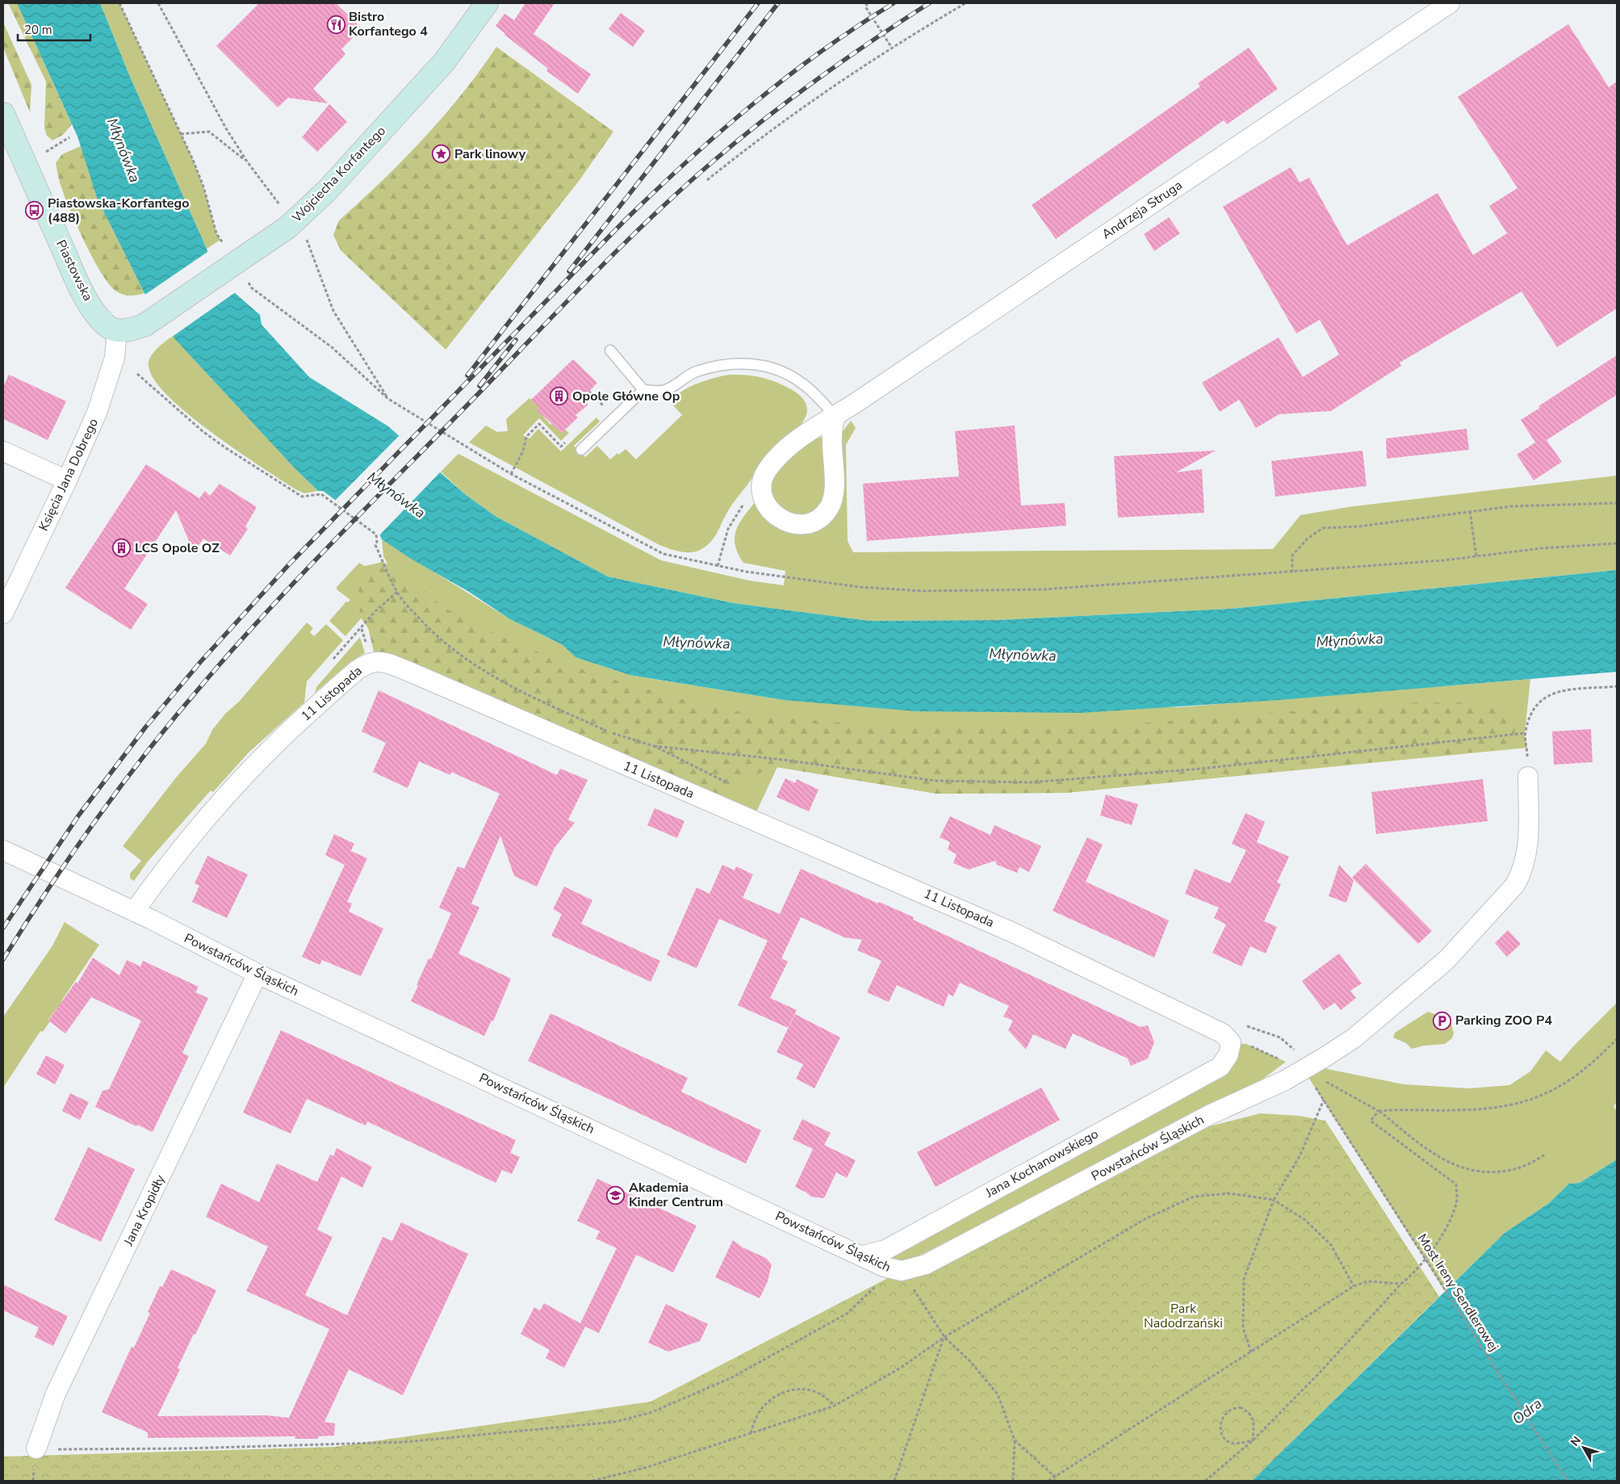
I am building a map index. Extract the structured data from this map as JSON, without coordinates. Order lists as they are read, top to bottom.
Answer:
{
  "streets": {
    "street": [
      "Wojciecha Korfantego",
      "Andrzeja Struga",
      "Piastowska",
      "Księcia Jana Dobrego",
      "11 Listopada",
      "Powstańców Śląskich",
      "Jana Kochanowskiego",
      "Jana Kropidły"
    ],
    "path": ["Most Ireny Sendlerowej"]
  },
  "crossings": [
    ["Wojciecha Korfantego", "Piastowska"],
    ["Wojciecha Korfantego", "Księcia Jana Dobrego"],
    ["Piastowska", "Księcia Jana Dobrego"],
    ["11 Listopada", "Powstańców Śląskich"],
    ["11 Listopada", "Jana Kochanowskiego"],
    ["Powstańców Śląskich", "Jana Kochanowskiego"],
    ["Powstańców Śląskich", "Jana Kropidły"],
    ["Powstańców Śląskich", "Most Ireny Sendlerowej"]
  ],
  "water": ["Młynówka", "Odra"],
  "parks": ["Park Nadodrzański"],
  "places": {
    "restaurant": ["Bistro Korfantego 4"],
    "place": ["Park linowy"],
    "bus stop": ["Piastowska-Korfantego (488)"],
    "building": ["Opole Główne Op", "LCS Opole OZ"],
    "parking": ["Parking ZOO P4"],
    "school or university": ["Akademia Kinder Centrum"]
  },
  "scale_bar": "20 m",
  "north": "top left"
}
